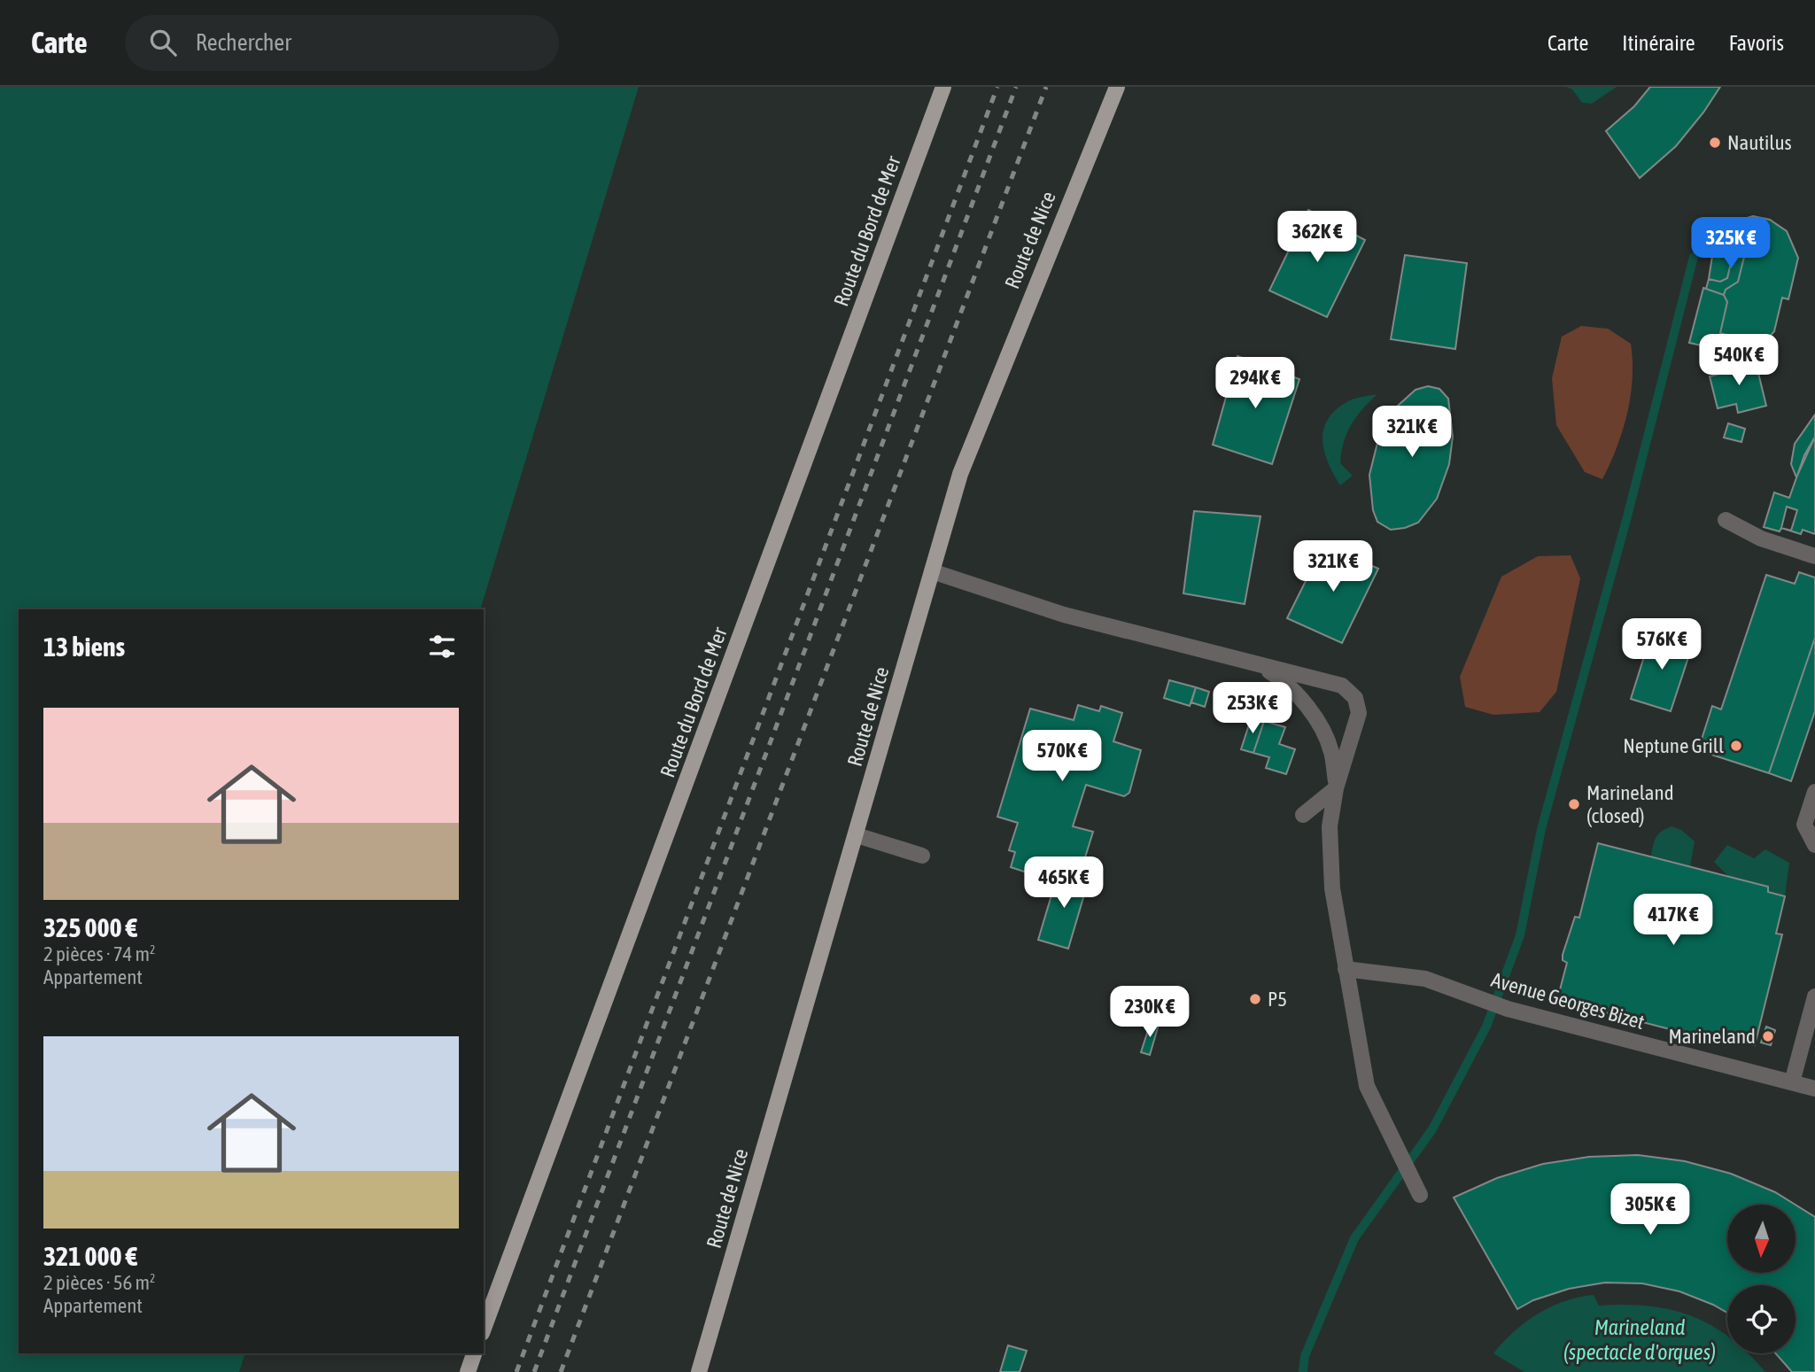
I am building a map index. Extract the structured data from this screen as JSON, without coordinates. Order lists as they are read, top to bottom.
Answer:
{
  "streets": {
    "main road": ["Route du Bord de Mer", "Route de Nice"],
    "street": ["Avenue Georges Bizet"]
  },
  "water": ["Marineland (spectacle d'orques)"],
  "places": [
    "Nautilus",
    "Neptune Grill",
    "Marineland (closed)",
    "P5",
    "Marineland"
  ],
  "north": "bottom",
  "page": {
    "header": "Carte",
    "search": "Rechercher",
    "nav": ["Carte", "Itinéraire", "Favoris"],
    "price": [
      "362K €",
      "325K €",
      "540K €",
      "294K €",
      "321K €",
      "321K €",
      "576K €",
      "253K €",
      "570K €",
      "465K €",
      "417K €",
      "230K €",
      "305K €"
    ],
    "heading": "13 biens",
    "list": [
      {
        "name": "325 000 €",
        "note": "2 pièces · 74 m² · Appartement"
      },
      {
        "name": "321 000 €",
        "note": "2 pièces · 56 m² · Appartement"
      }
    ]
  }
}
